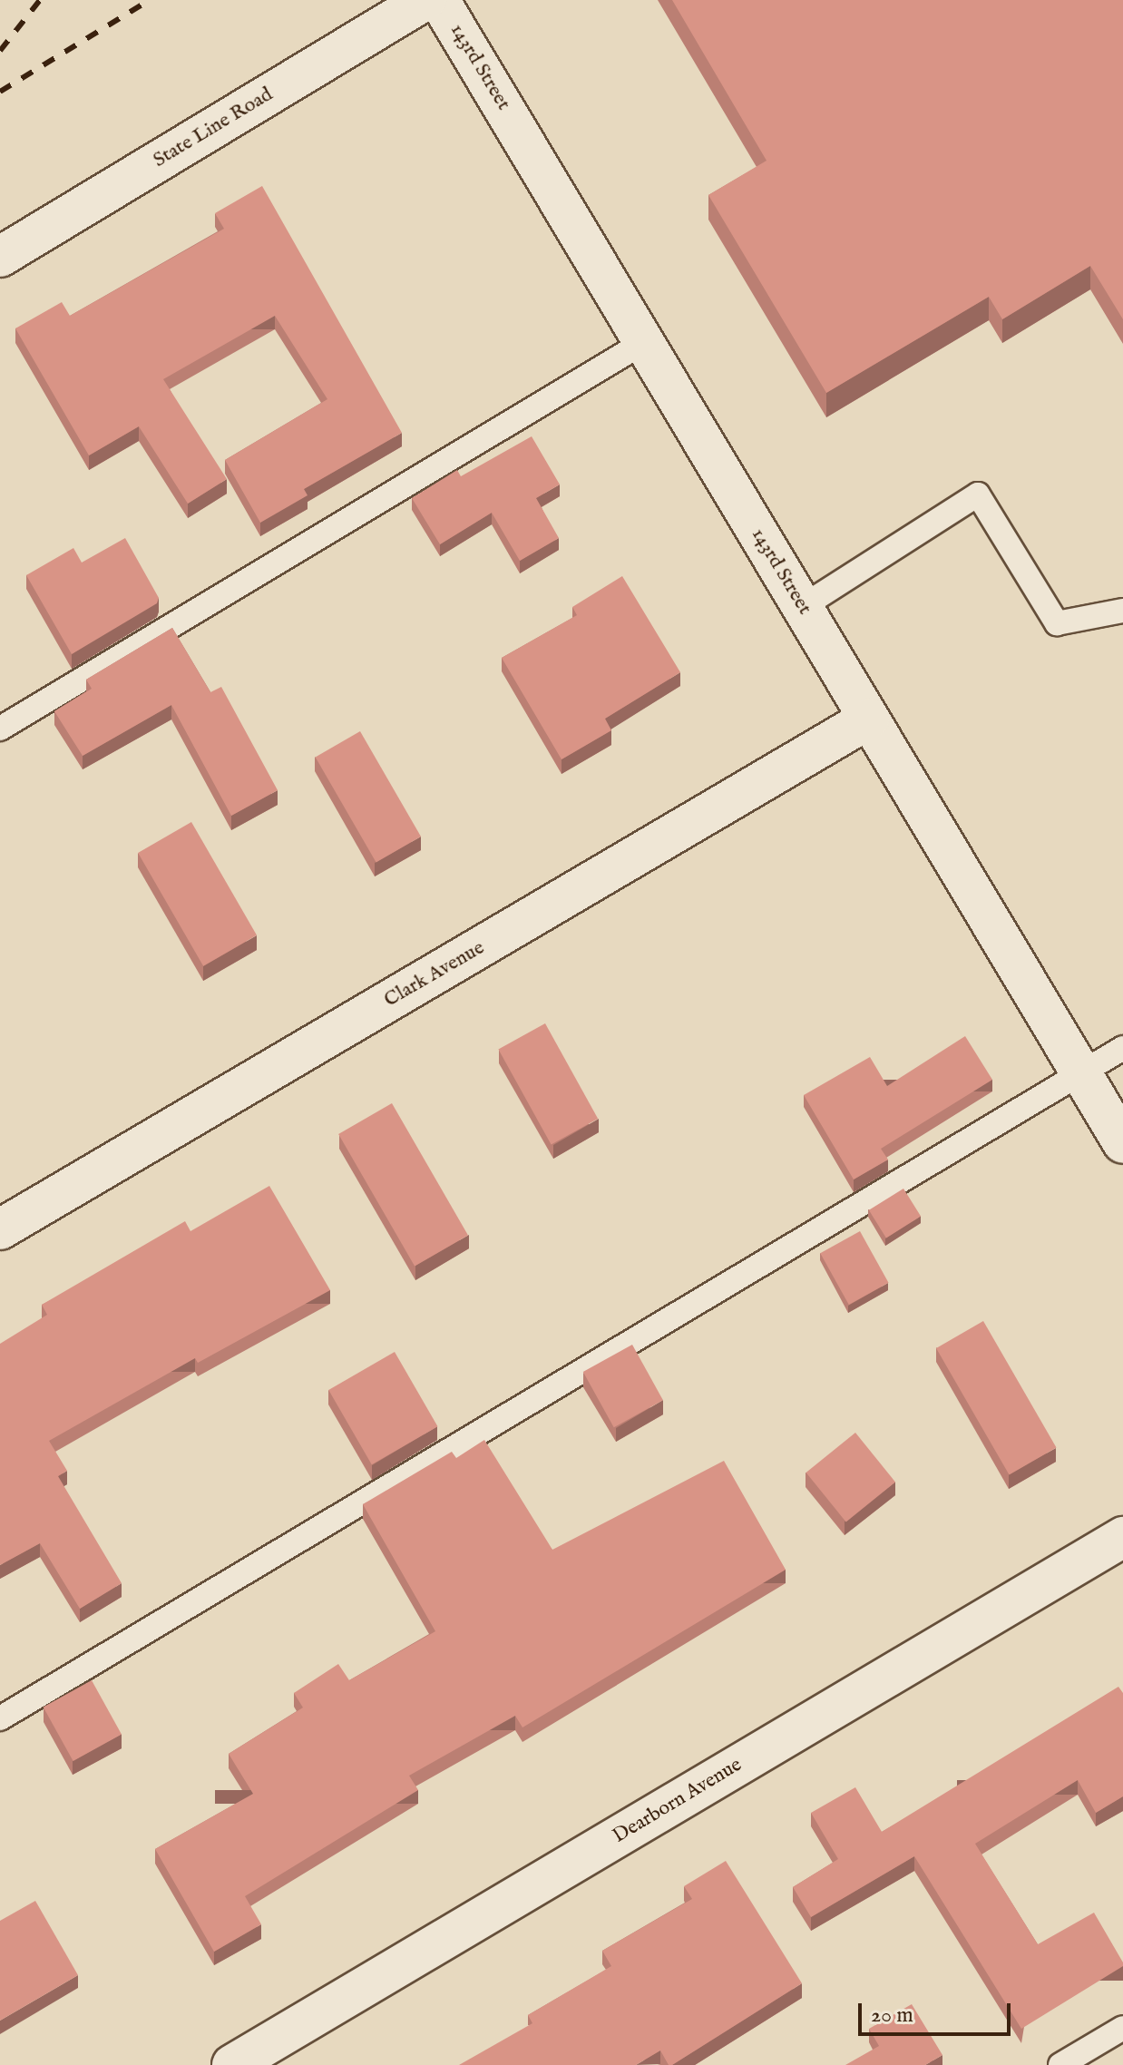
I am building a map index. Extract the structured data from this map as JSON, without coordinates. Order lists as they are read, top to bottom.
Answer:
{
  "streets": {
    "street": [
      "143rd Street",
      "State Line Road",
      "Clark Avenue",
      "Dearborn Avenue"
    ]
  },
  "crossings": [
    ["143rd Street", "Clark Avenue"]
  ],
  "scale_bar": "20 m"
}
